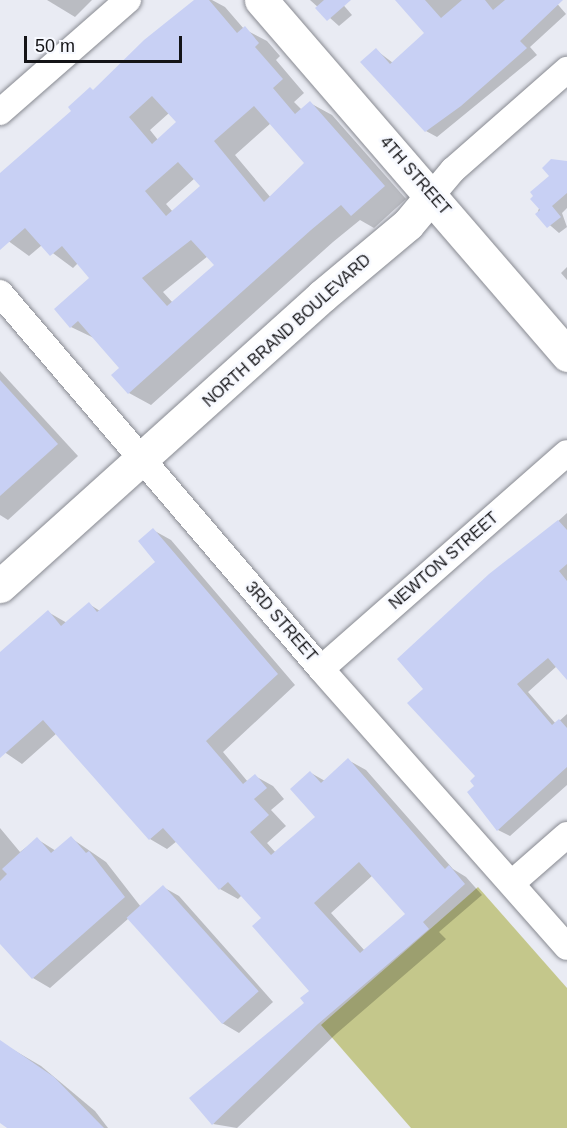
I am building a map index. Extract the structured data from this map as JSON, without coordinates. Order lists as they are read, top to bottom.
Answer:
{
  "streets": {
    "street": [
      "4TH STREET",
      "NORTH BRAND BOULEVARD",
      "NEWTON STREET",
      "3RD STREET"
    ]
  },
  "crossings": [
    ["4TH STREET", "NORTH BRAND BOULEVARD"],
    ["NORTH BRAND BOULEVARD", "3RD STREET"],
    ["NEWTON STREET", "3RD STREET"]
  ],
  "scale_bar": "50 m"
}
